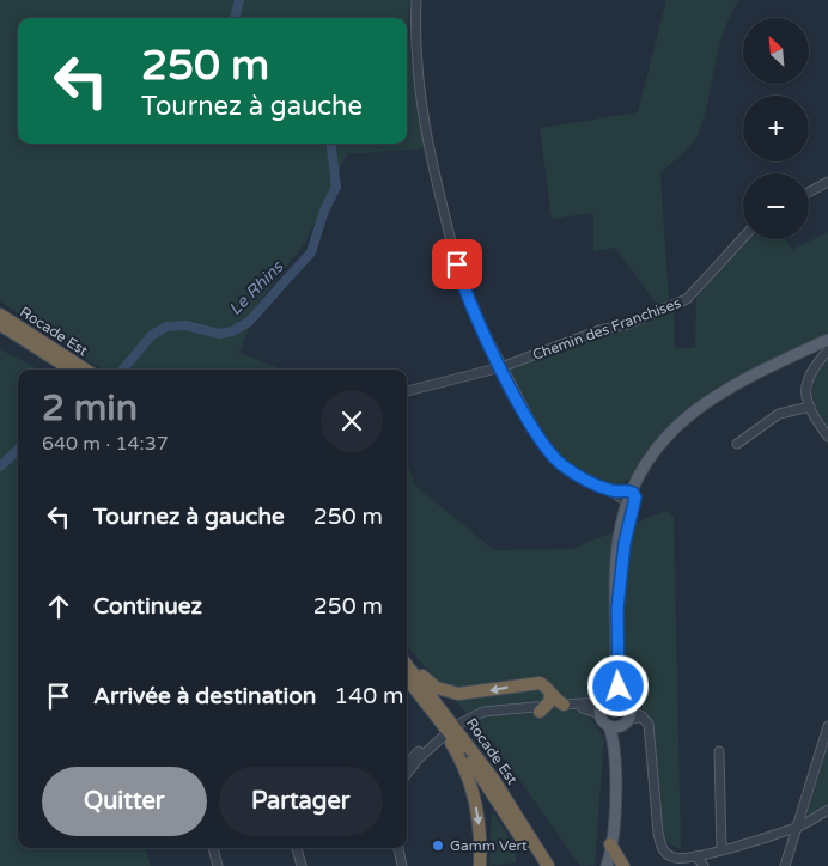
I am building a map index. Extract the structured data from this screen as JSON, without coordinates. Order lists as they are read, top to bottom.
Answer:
{
  "streets": {
    "highway": ["Rocade Est"],
    "street": ["Chemin des Franchises"]
  },
  "water": ["Le Rhins"],
  "places": ["Gamm Vert"],
  "north": "top left",
  "page": {
    "map_buttons": ["+", "−"],
    "turn": ["250 m", "Tournez à gauche"],
    "heading": ["2 min", "640 m · 14:37"],
    "list": [
      {
        "name": "Tournez à gauche",
        "value": "250 m"
      },
      {
        "name": "Continuez",
        "value": "250 m"
      },
      {
        "name": "Arrivée à destination",
        "value": "140 m"
      }
    ],
    "buttons": ["Quitter", "Partager"]
  }
}
